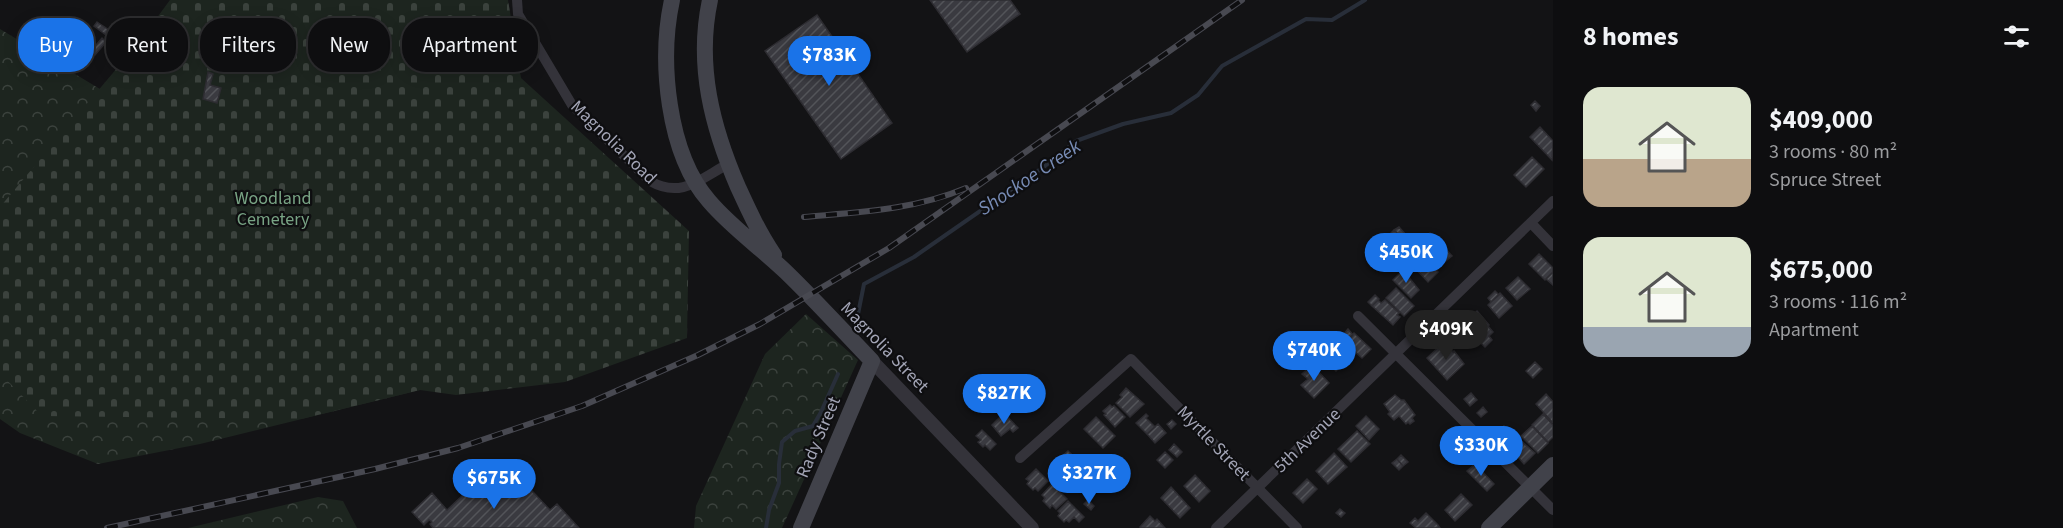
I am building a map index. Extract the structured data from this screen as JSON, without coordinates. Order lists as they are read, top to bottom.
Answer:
{
  "streets": {
    "main road": ["Magnolia Street", "Rady Street"],
    "street": ["Magnolia Road", "5th Avenue", "Myrtle Street"]
  },
  "crossings": [
    ["Magnolia Road", "Magnolia Street"],
    ["Magnolia Street", "Rady Street"],
    ["5th Avenue", "Myrtle Street"]
  ],
  "water": ["Shockoe Creek"],
  "parks": ["Woodland Cemetery"],
  "page": {
    "heading": "8 homes",
    "chip": [
      "Buy",
      "Rent",
      "Filters",
      "New",
      "Apartment"
    ],
    "price": [
      "$783K",
      "$450K",
      "$409K",
      "$740K",
      "$827K",
      "$330K",
      "$327K",
      "$675K"
    ],
    "list": [
      {
        "name": "$409,000",
        "note": "3 rooms · 80 m² · Spruce Street"
      },
      {
        "name": "$675,000",
        "note": "3 rooms · 116 m² · Apartment"
      }
    ]
  }
}
